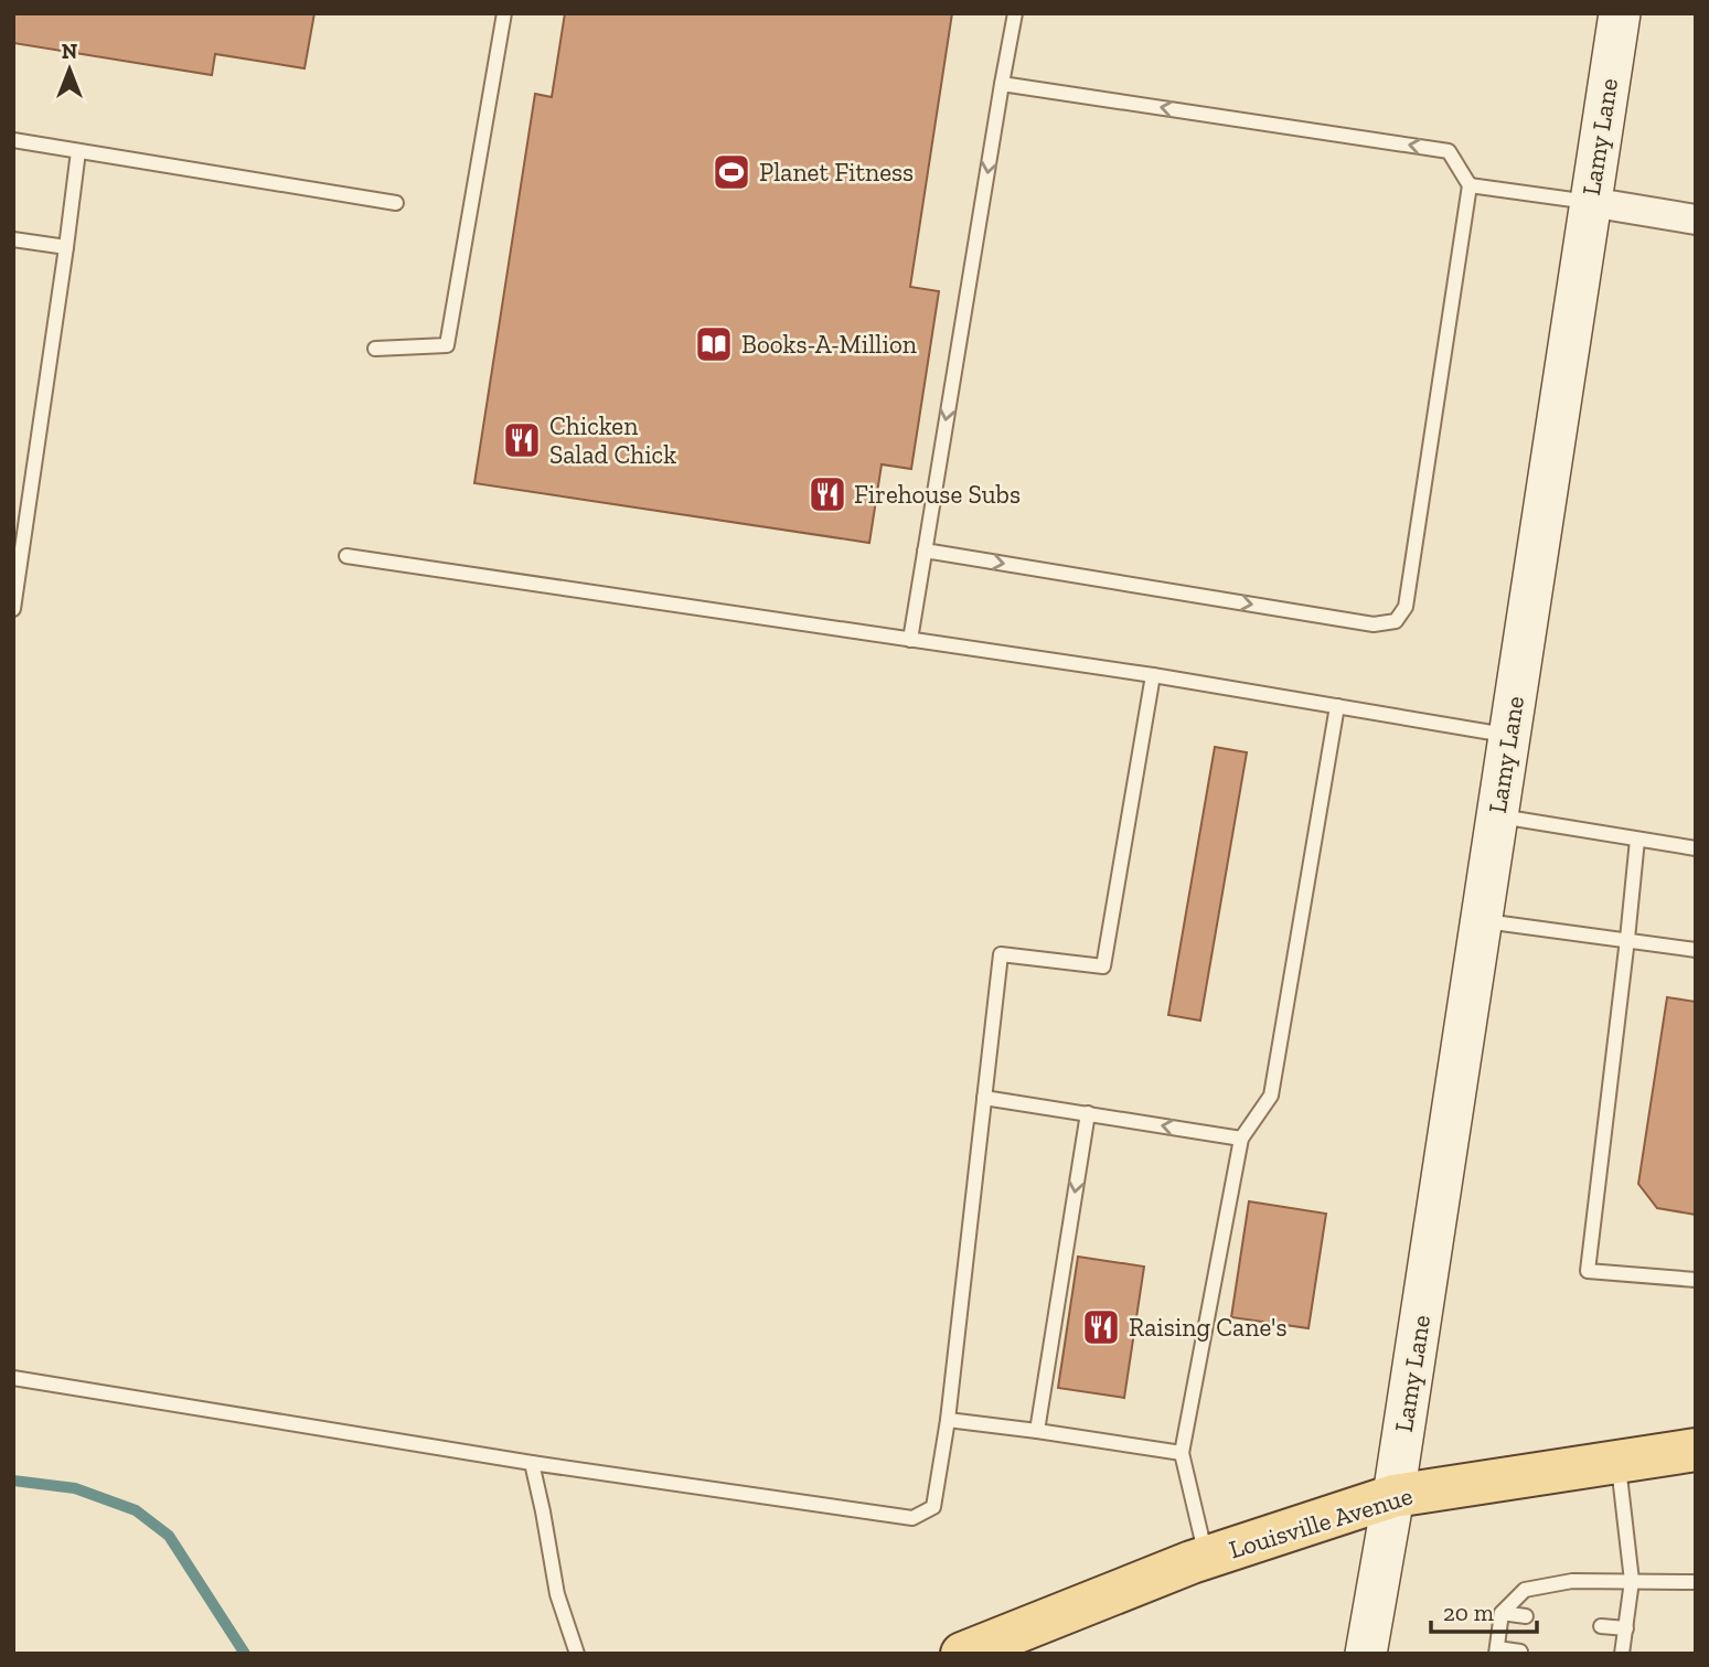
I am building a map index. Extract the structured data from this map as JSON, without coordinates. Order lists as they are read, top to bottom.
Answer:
{
  "streets": {
    "main road": ["Louisville Avenue"],
    "street": ["Lamy Lane"]
  },
  "crossings": [
    ["Lamy Lane", "Louisville Avenue"]
  ],
  "places": {
    "sports": ["Planet Fitness"],
    "library": ["Books-A-Million"],
    "restaurant": ["Chicken Salad Chick", "Firehouse Subs", "Raising Cane's"]
  },
  "scale_bar": "20 m",
  "north": "top"
}
